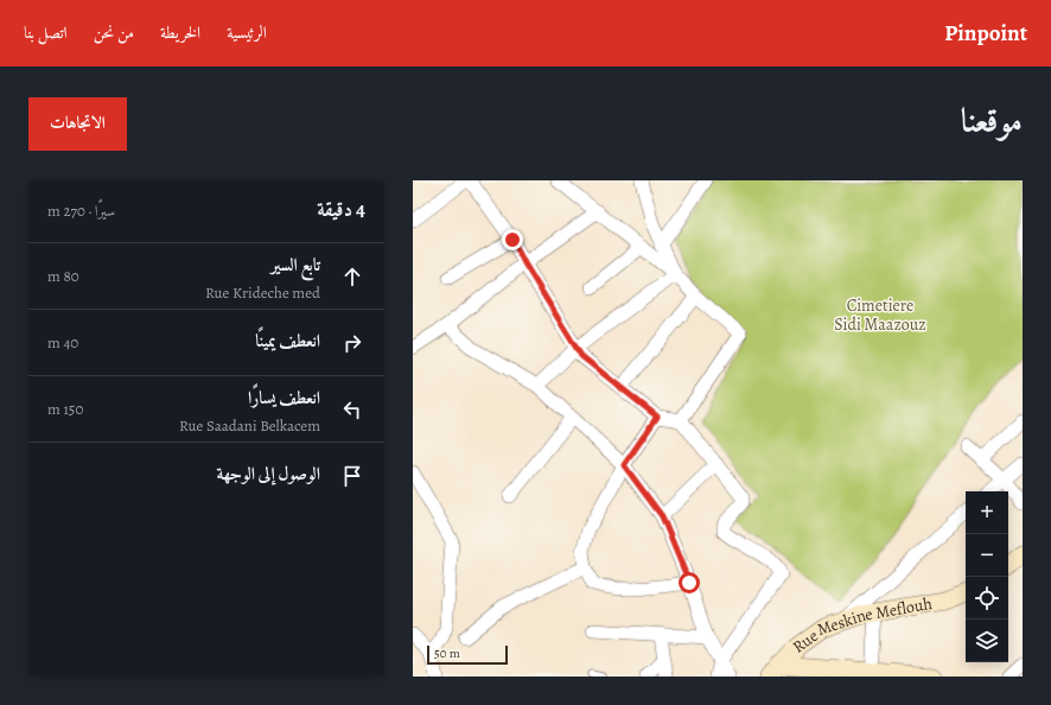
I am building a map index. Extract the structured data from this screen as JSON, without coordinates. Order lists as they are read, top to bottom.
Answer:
{
  "streets": {
    "main road": ["Rue Meskine Meflouh"]
  },
  "parks": ["Cimetiere Sidi Maazouz"],
  "scale_bar": "50 m",
  "page": {
    "header": "Pinpoint",
    "nav": [
      "الرئيسية",
      "الخريطة",
      "من نحن",
      "اتصل بنا"
    ],
    "title": "موقعنا",
    "buttons": "الاتجاهات",
    "heading": ["4 دقيقة", "سيرًا · 270 m"],
    "list": [
      ["تابع السير", "Rue Krideche med", "80 m"],
      ["انعطف يمينًا", "40 m"],
      ["انعطف يسارًا", "Rue Saadani Belkacem", "150 m"],
      "الوصول إلى الوجهة"
    ],
    "map_buttons": ["+", "−"],
    "scale": "50 m"
  }
}
